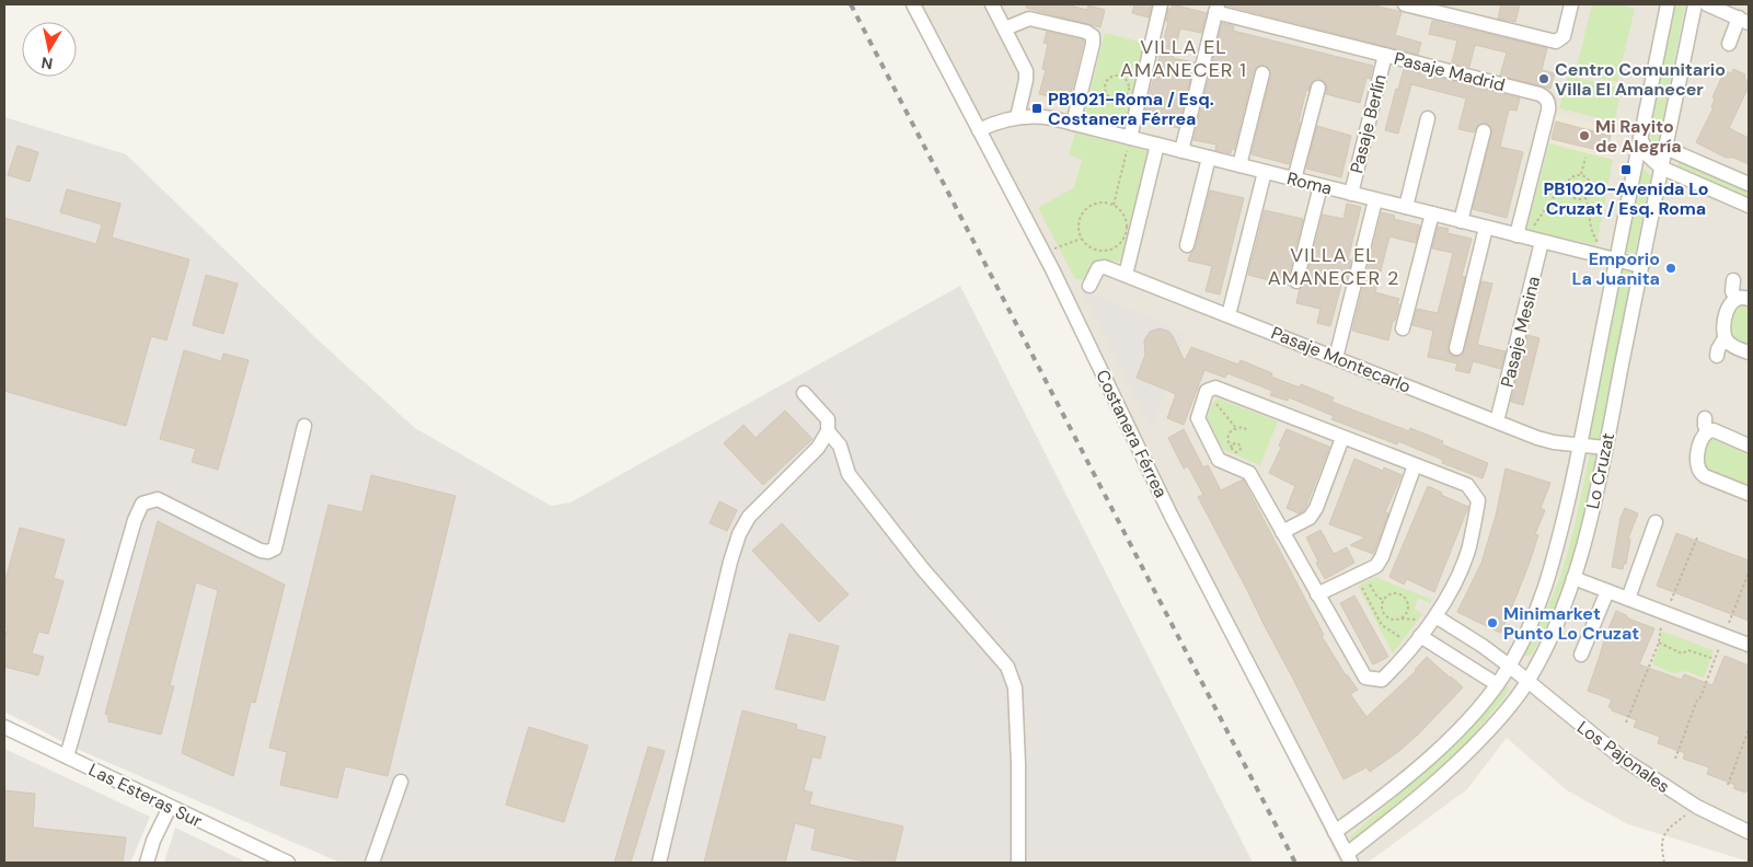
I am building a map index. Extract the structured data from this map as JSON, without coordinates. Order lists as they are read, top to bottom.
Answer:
{
  "streets": {
    "street": [
      "Pasaje Madrid",
      "Pasaje Berlín",
      "Roma",
      "Pasaje Mesina",
      "Pasaje Montecarlo",
      "Costanera Férrea",
      "Lo Cruzat",
      "Los Pajonales",
      "Las Esteras Sur"
    ]
  },
  "crossings": [
    ["Pasaje Madrid", "Pasaje Berlín"],
    ["Pasaje Madrid", "Roma"],
    ["Pasaje Berlín", "Roma"],
    ["Roma", "Pasaje Mesina"],
    ["Roma", "Costanera Férrea"],
    ["Roma", "Lo Cruzat"],
    ["Pasaje Mesina", "Pasaje Montecarlo"],
    ["Pasaje Montecarlo", "Lo Cruzat"],
    ["Costanera Férrea", "Lo Cruzat"],
    ["Lo Cruzat", "Los Pajonales"]
  ],
  "districts": ["VILLA EL AMANECER 1", "VILLA EL AMANECER 2"],
  "places": {
    "other": [
      "Centro Comunitario Villa El Amanecer",
      "Mi Rayito de Alegría",
      "Emporio La Juanita",
      "Minimarket Punto Lo Cruzat"
    ],
    "transit": ["PB1021-Roma / Esq. Costanera Férrea", "PB1020-Avenida Lo Cruzat / Esq. Roma"]
  },
  "north": "bottom"
}
